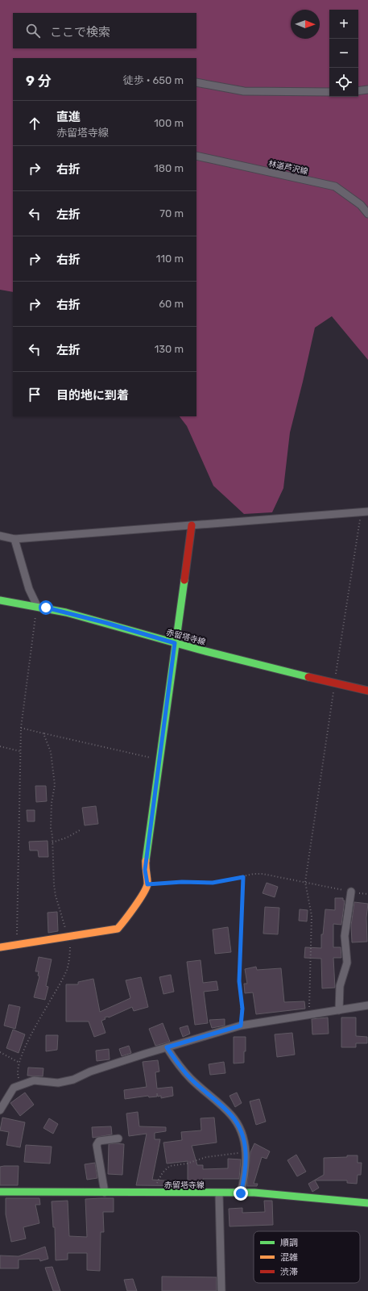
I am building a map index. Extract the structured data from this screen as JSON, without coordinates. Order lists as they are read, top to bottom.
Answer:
{
  "streets": {
    "main road": ["赤留塔寺線"],
    "street": ["林道芦沢線"]
  },
  "legend": ["順調", "混雑", "渋滞"],
  "north": "right",
  "page": {
    "map_buttons": ["+", "−"],
    "search": "ここで検索",
    "heading": ["9 分", "徒歩 · 650 m"],
    "list": [
      ["直進", "赤留塔寺線", "100 m"],
      ["右折", "180 m"],
      ["左折", "70 m"],
      ["右折", "110 m"],
      ["右折", "60 m"],
      ["左折", "130 m"],
      "目的地に到着"
    ]
  }
}
